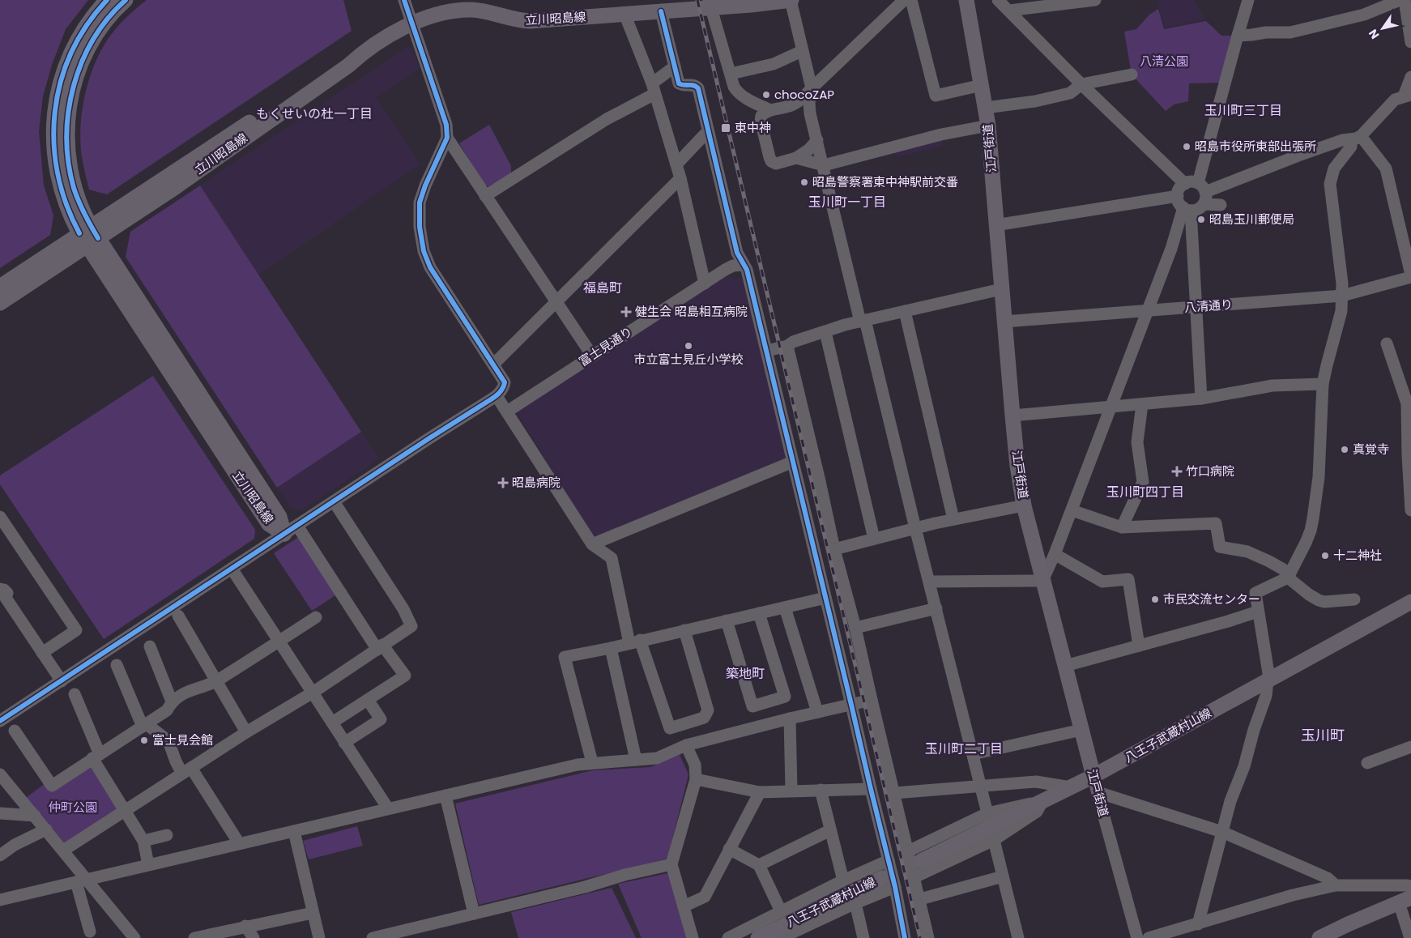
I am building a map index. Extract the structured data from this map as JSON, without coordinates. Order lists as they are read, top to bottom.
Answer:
{
  "streets": {
    "main road": ["立川昭島線", "江戸街道", "八王子武蔵村山線"],
    "street": ["八清通り", "富士見通り"]
  },
  "crossings": [
    ["江戸街道", "八清通り"],
    ["江戸街道", "八王子武蔵村山線"]
  ],
  "districts": [
    "玉川町三丁目",
    "もくせいの杜一丁目",
    "玉川町一丁目",
    "福島町",
    "玉川町四丁目",
    "築地町",
    "玉川町",
    "玉川町二丁目"
  ],
  "parks": ["八清公園", "仲町公園"],
  "places": {
    "other": [
      "chocoZAP",
      "昭島市役所東部出張所",
      "昭島警察署東中神駅前交番",
      "昭島玉川郵便局",
      "市立富士見丘小学校",
      "真覚寺",
      "十二神社",
      "市民交流センター",
      "富士見会館"
    ],
    "transit": ["東中神"],
    "health": ["健生会 昭島相互病院", "竹口病院", "昭島病院"]
  },
  "north": "bottom left"
}
